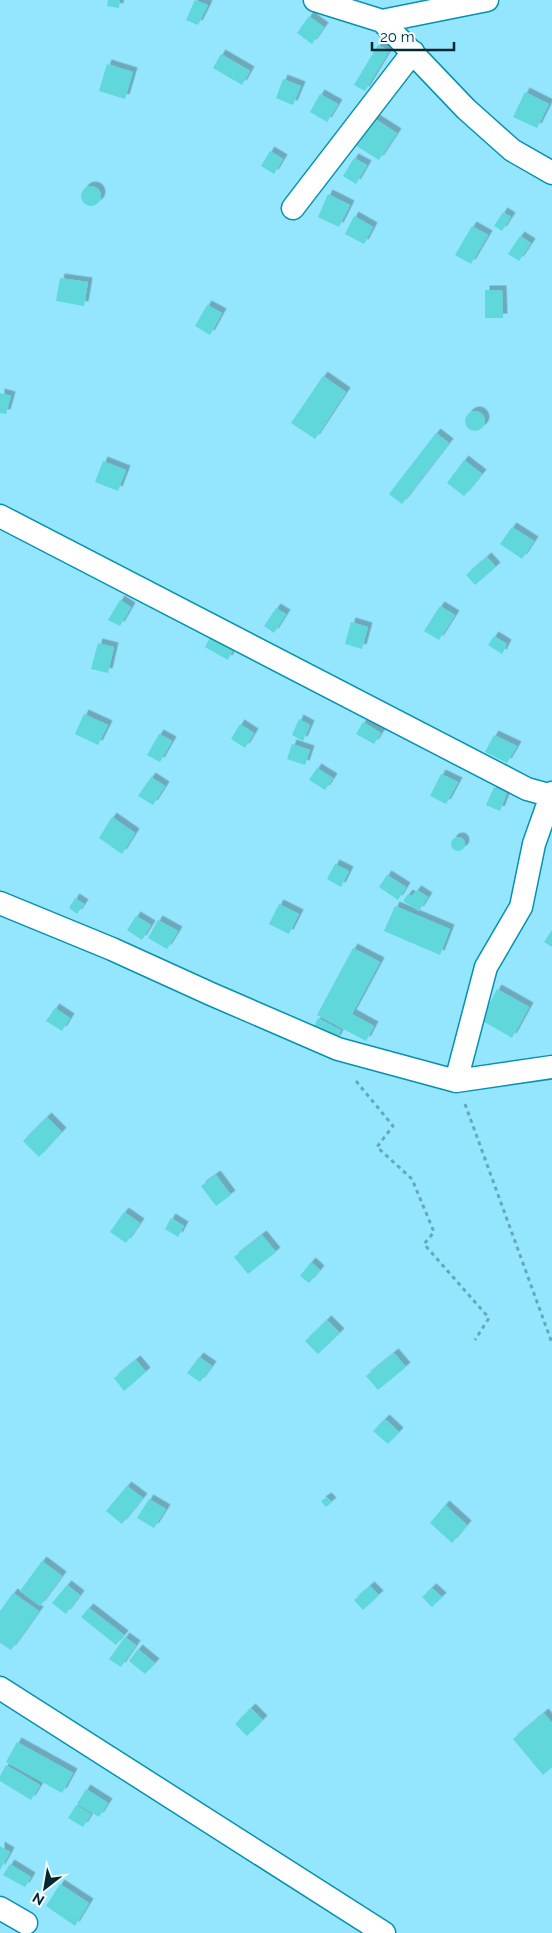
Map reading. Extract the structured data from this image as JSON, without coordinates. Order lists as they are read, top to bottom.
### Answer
{
  "scale_bar": "20 m",
  "north": "bottom left"
}
